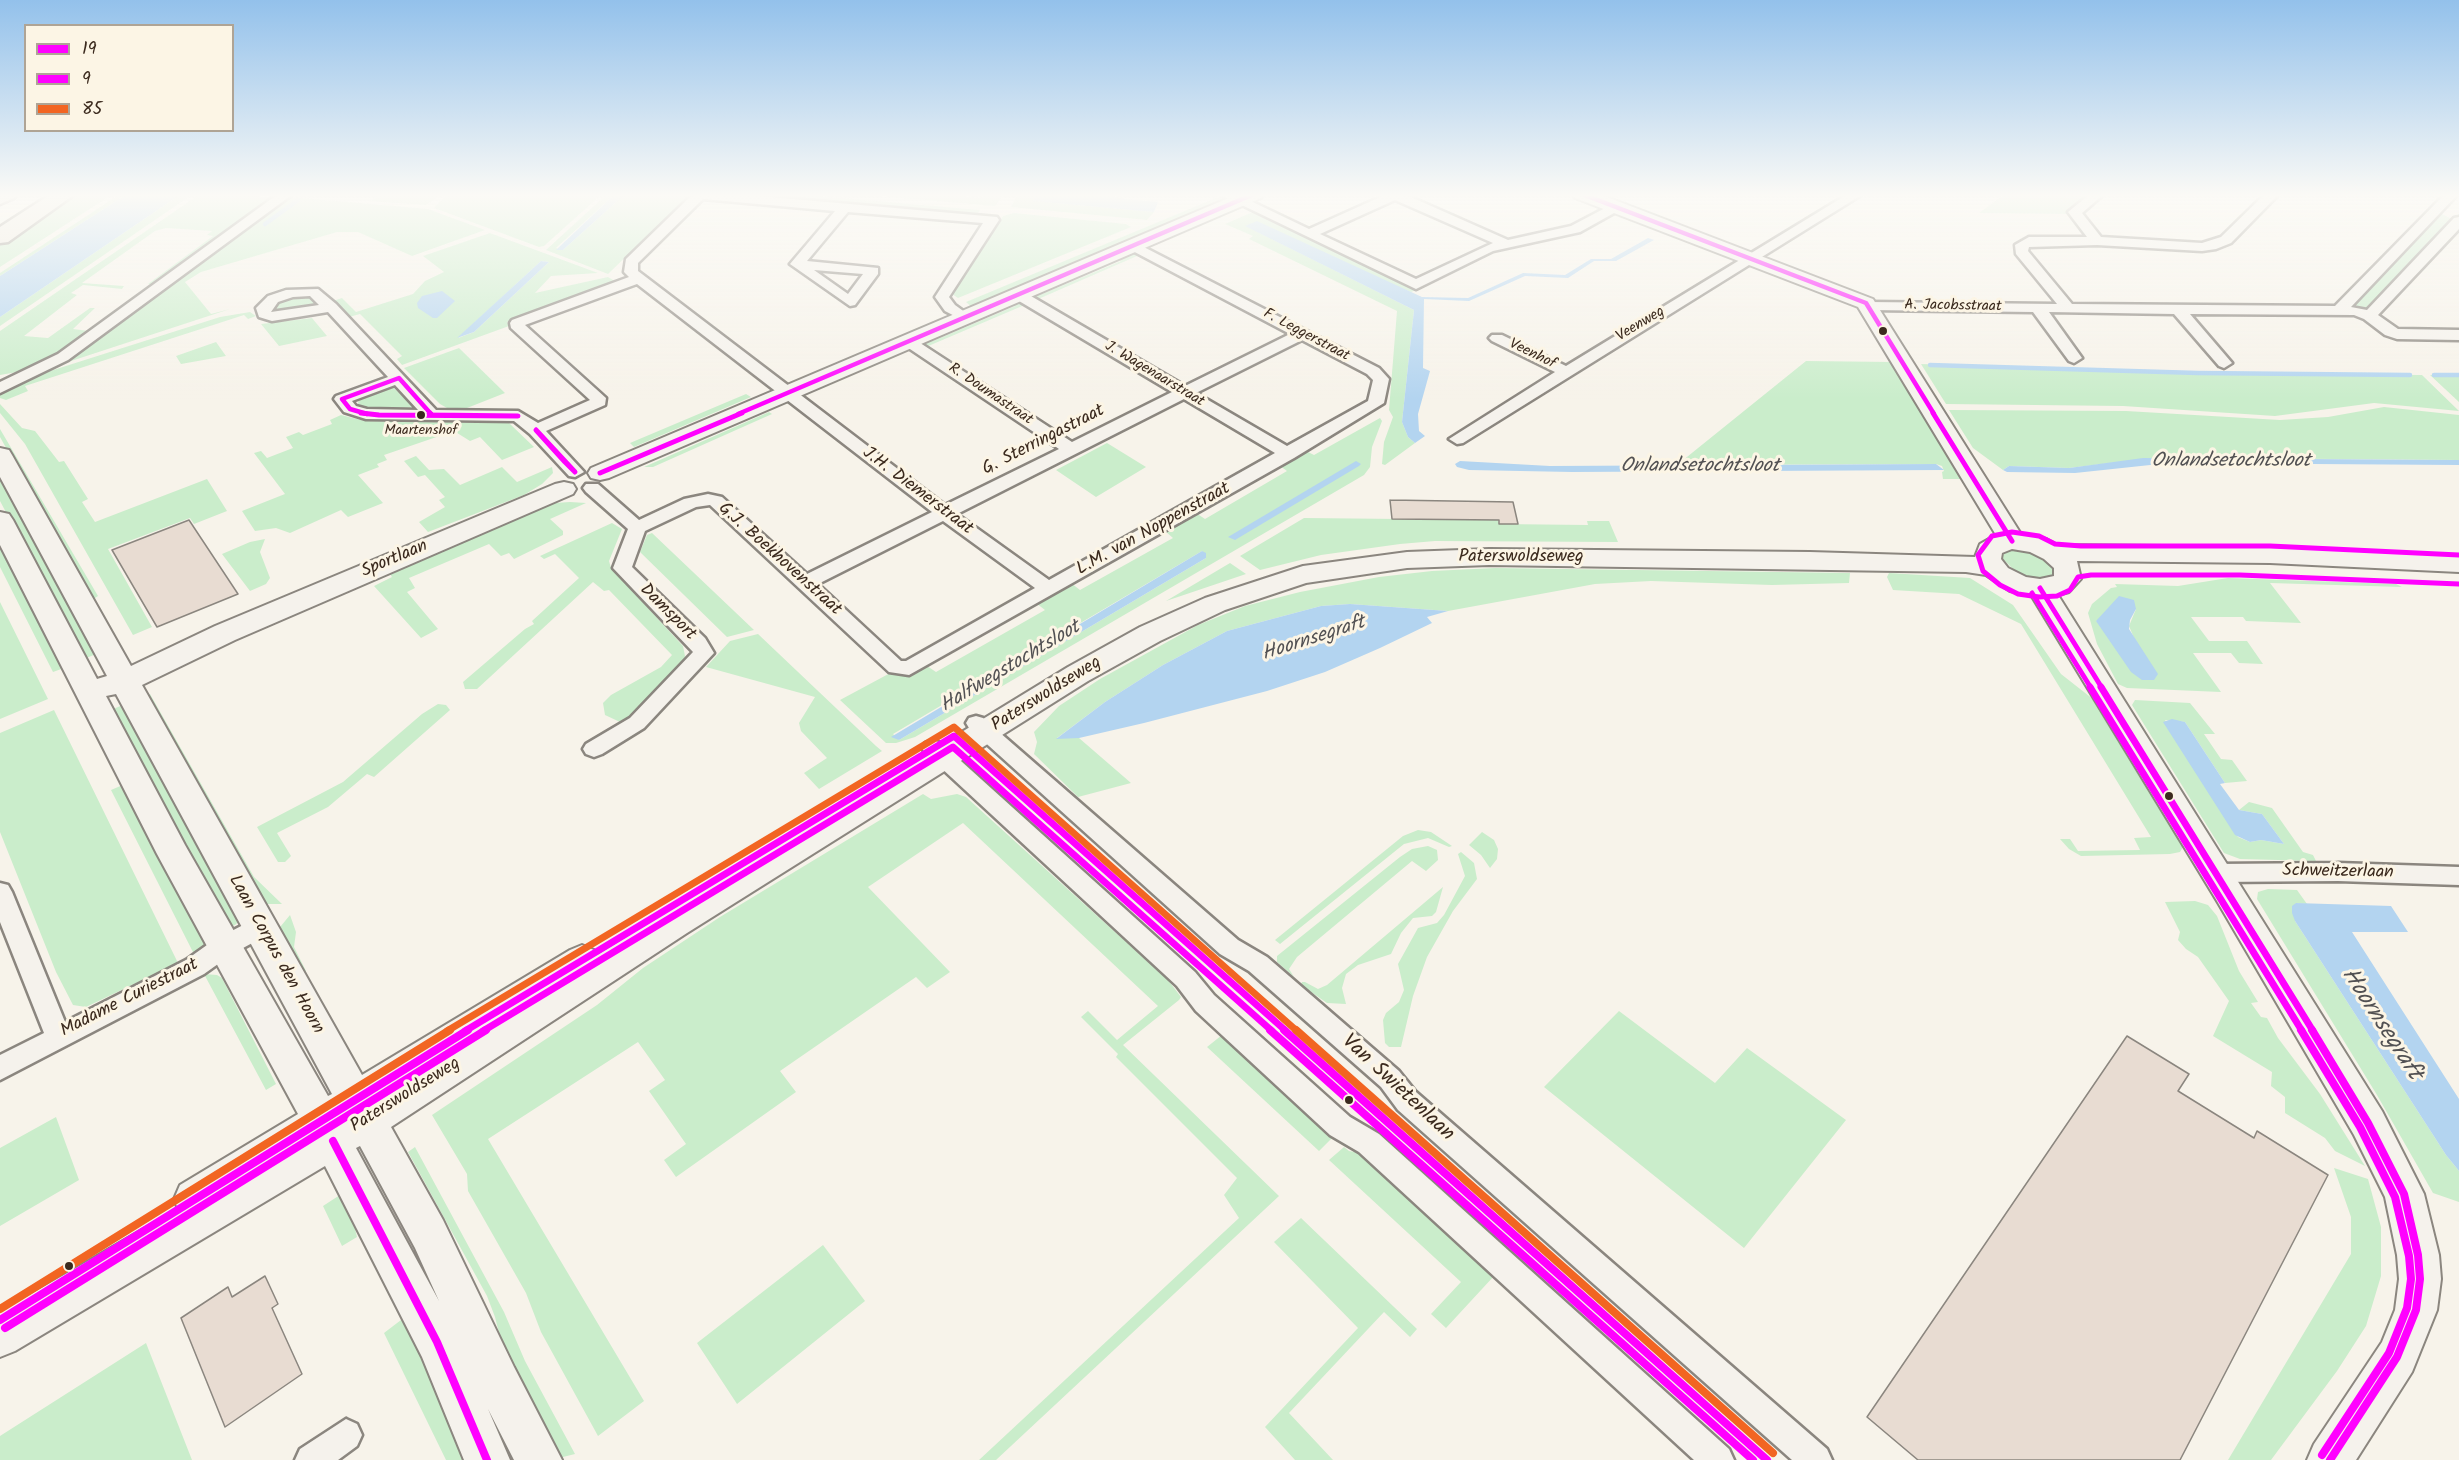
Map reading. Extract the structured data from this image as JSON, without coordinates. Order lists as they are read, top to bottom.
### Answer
{
  "streets": {
    "main road": ["Paterswoldseweg", "Sportlaan", "Laan Corpus den Hoorn"],
    "street": [
      "A. Jacobsstraat",
      "Veenweg",
      "F. Leggerstraat",
      "Veenhof",
      "J. Wagenaarstraat",
      "R. Doumastraat",
      "G. Sterringastraat",
      "J.H. Diemerstraat",
      "L.M. van Noppenstraat",
      "G.J. Boekhovenstraat",
      "Damsport",
      "Schweitzerlaan",
      "Madame Curiestraat",
      "Van Swietenlaan"
    ]
  },
  "crossings": [
    ["Veenweg", "Veenhof"],
    ["F. Leggerstraat", "G. Sterringastraat"],
    ["F. Leggerstraat", "L.M. van Noppenstraat"],
    ["J. Wagenaarstraat", "G. Sterringastraat"],
    ["J. Wagenaarstraat", "L.M. van Noppenstraat"],
    ["J. Wagenaarstraat", "Sportlaan"],
    ["R. Doumastraat", "G. Sterringastraat"],
    ["R. Doumastraat", "Sportlaan"],
    ["G. Sterringastraat", "J.H. Diemerstraat"],
    ["G. Sterringastraat", "G.J. Boekhovenstraat"],
    ["J.H. Diemerstraat", "L.M. van Noppenstraat"],
    ["J.H. Diemerstraat", "Sportlaan"],
    ["L.M. van Noppenstraat", "G.J. Boekhovenstraat"],
    ["Paterswoldseweg", "Laan Corpus den Hoorn"],
    ["Paterswoldseweg", "Van Swietenlaan"],
    ["Sportlaan", "Laan Corpus den Hoorn"],
    ["G.J. Boekhovenstraat", "Damsport"],
    ["Laan Corpus den Hoorn", "Madame Curiestraat"]
  ],
  "water": ["Onlandsetochtsloot", "Hoornsegraft", "Halfwegstochtsloot"],
  "places": ["Maartenshof"],
  "lines": ["transit line 19", "transit line 9", "transit line 85"],
  "legend": ["19", "9", "85"]
}
